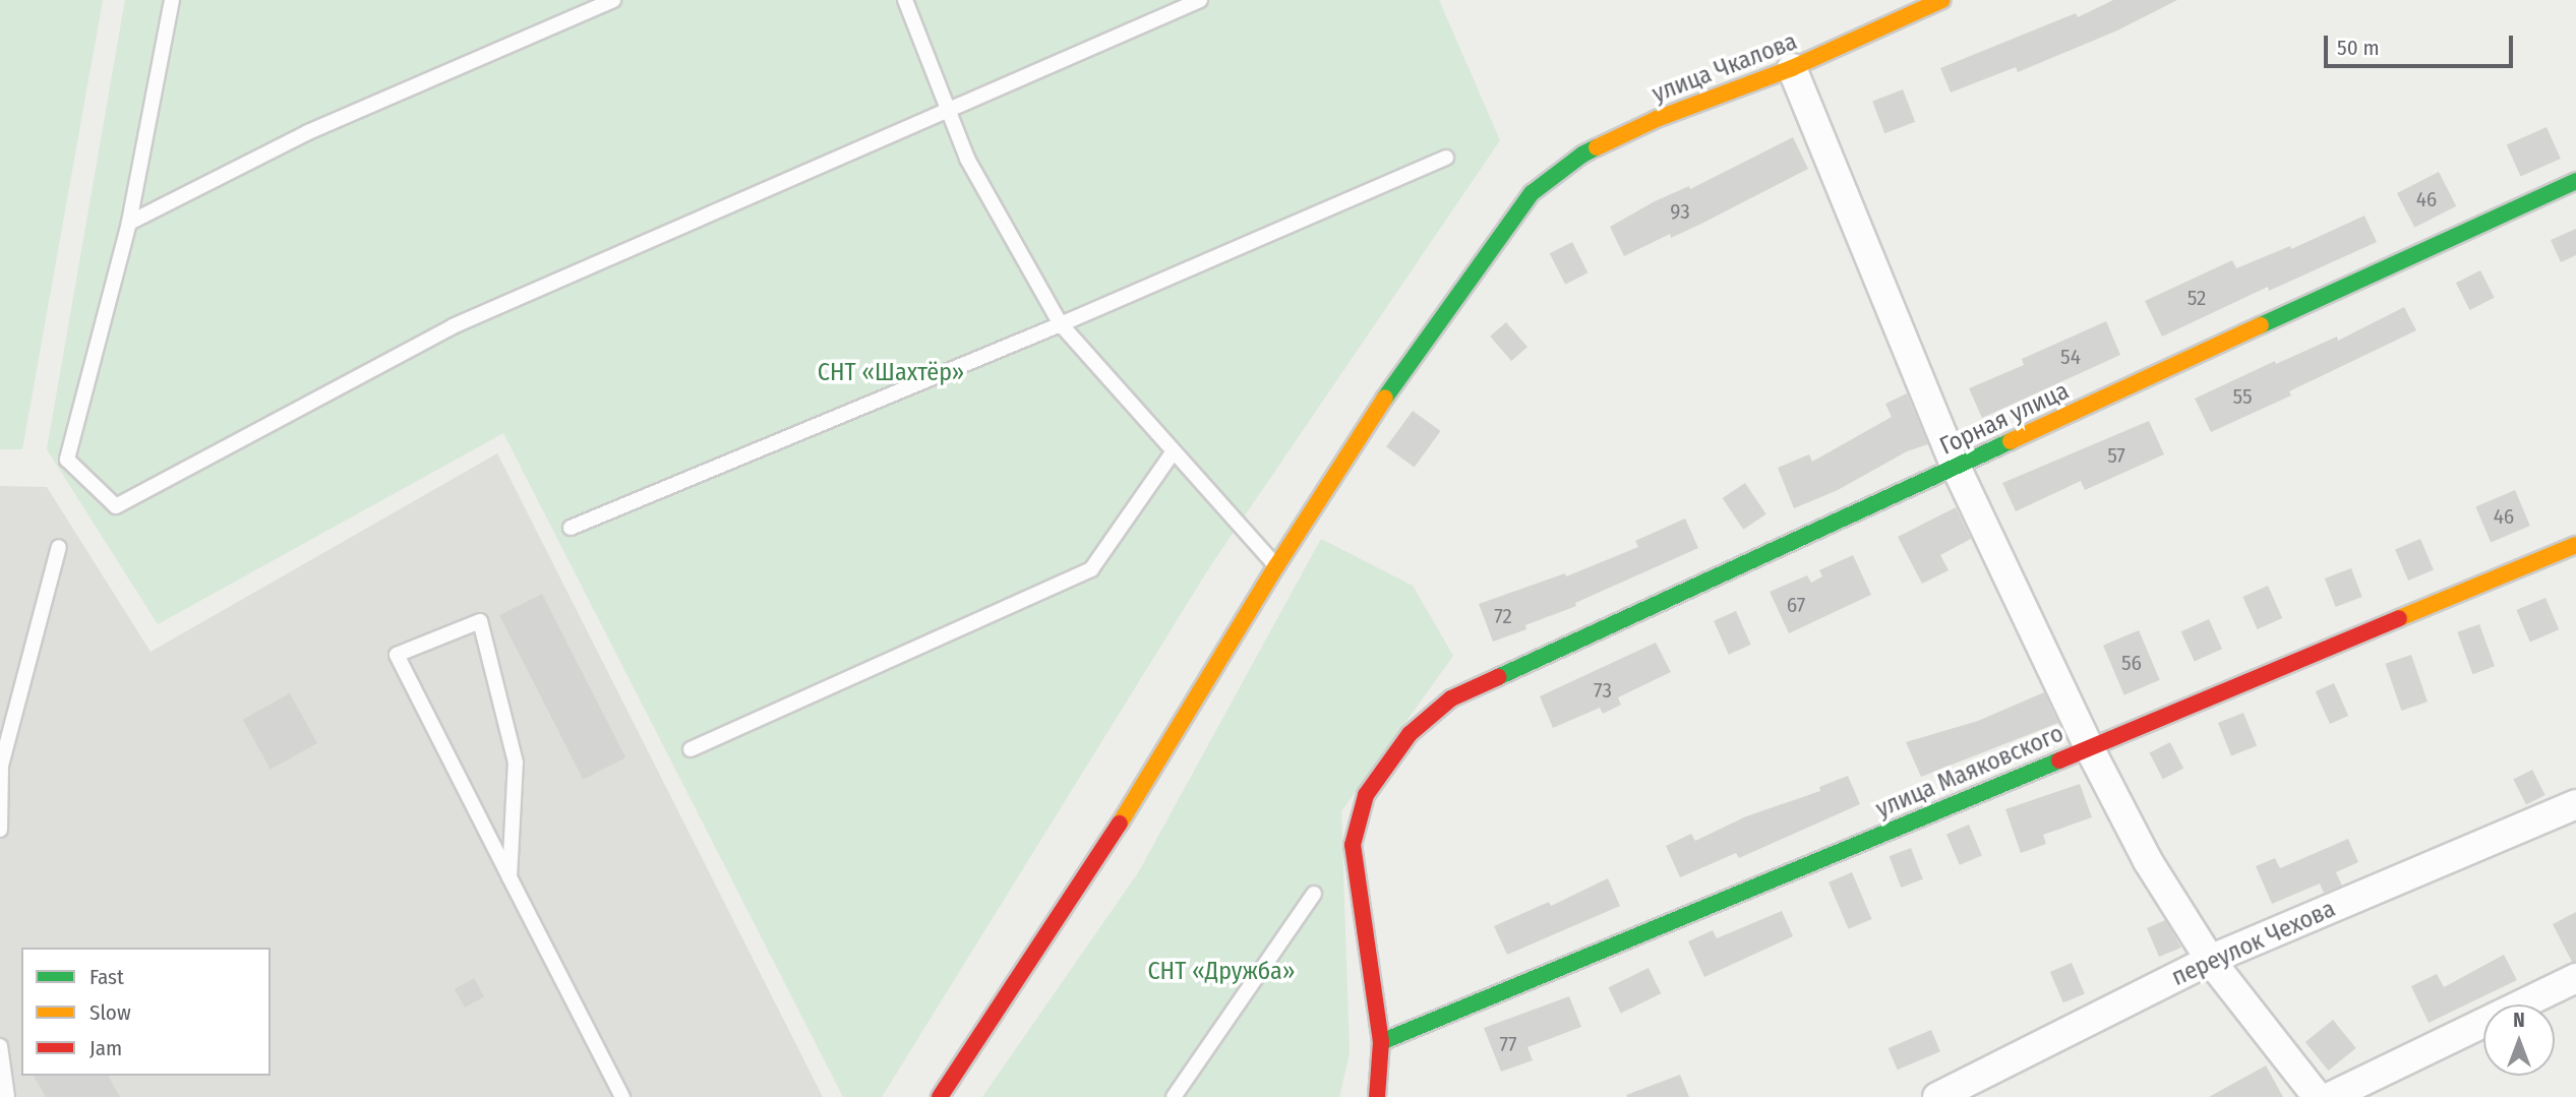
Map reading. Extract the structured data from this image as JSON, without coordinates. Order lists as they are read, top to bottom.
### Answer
{
  "streets": {
    "street": [
      "улица Чкалова",
      "Горная улица",
      "улица Маяковского",
      "переулок Чехова"
    ]
  },
  "crossings": [
    ["Горная улица", "улица Маяковского"]
  ],
  "parks": ["СНТ «Шахтёр»", "СНТ «Дружба»"],
  "house_numbers": [
    "46",
    "93",
    "52",
    "54",
    "55",
    "57",
    "46",
    "67",
    "72",
    "56",
    "73",
    "77"
  ],
  "legend": ["Fast", "Slow", "Jam"],
  "scale_bar": "50 m",
  "north": "top"
}
